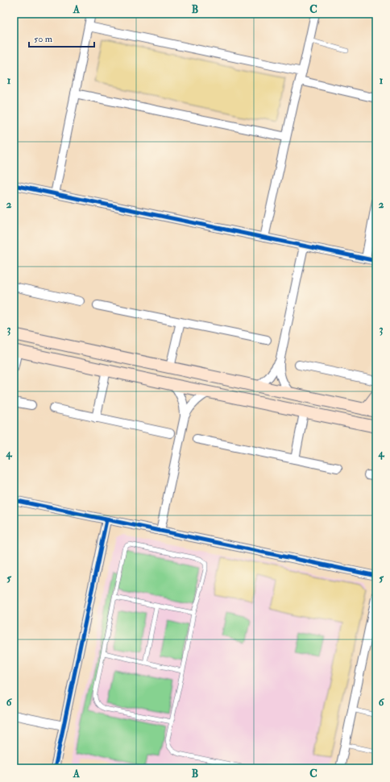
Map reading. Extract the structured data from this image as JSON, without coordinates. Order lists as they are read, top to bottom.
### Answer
{
  "scale_bar": "50 m",
  "grid": {
    "columns": ["A", "B", "C"],
    "rows": [
      "1",
      "2",
      "3",
      "4",
      "5",
      "6"
    ]
  }
}
